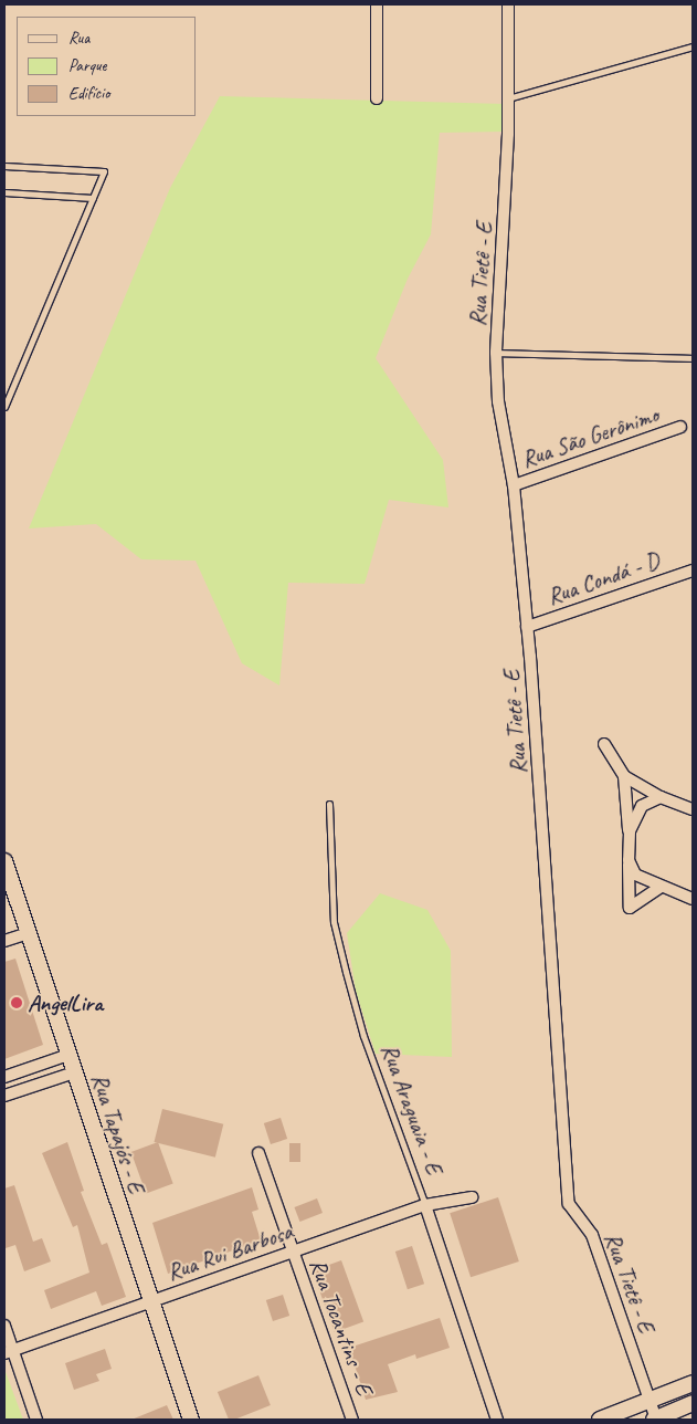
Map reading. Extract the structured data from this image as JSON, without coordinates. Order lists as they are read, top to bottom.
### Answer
{
  "streets": {
    "street": [
      "Rua Tietê - E",
      "Rua São Gerônimo",
      "Rua Condá - D",
      "Rua Araguaia - E",
      "Rua Tapajós - E",
      "Rua Rui Barbosa",
      "Rua Tocantins - E"
    ]
  },
  "crossings": [
    ["Rua Tietê - E", "Rua São Gerônimo"],
    ["Rua Tietê - E", "Rua Condá - D"],
    ["Rua Araguaia - E", "Rua Rui Barbosa"],
    ["Rua Tapajós - E", "Rua Rui Barbosa"],
    ["Rua Rui Barbosa", "Rua Tocantins - E"]
  ],
  "places": ["AngelLira"],
  "legend": ["Rua", "Parque", "Edifício"]
}
